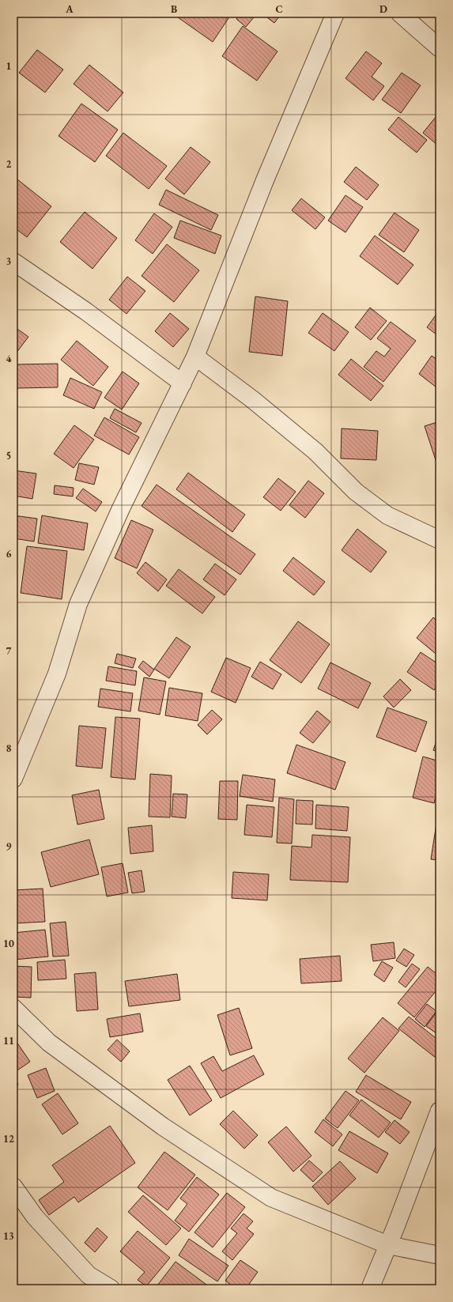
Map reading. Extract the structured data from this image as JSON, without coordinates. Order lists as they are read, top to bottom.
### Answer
{
  "grid": {
    "columns": [
      "A",
      "B",
      "C",
      "D"
    ],
    "rows": [
      "1",
      "2",
      "3",
      "4",
      "5",
      "6",
      "7",
      "8",
      "9",
      "10",
      "11",
      "12",
      "13"
    ]
  }
}
